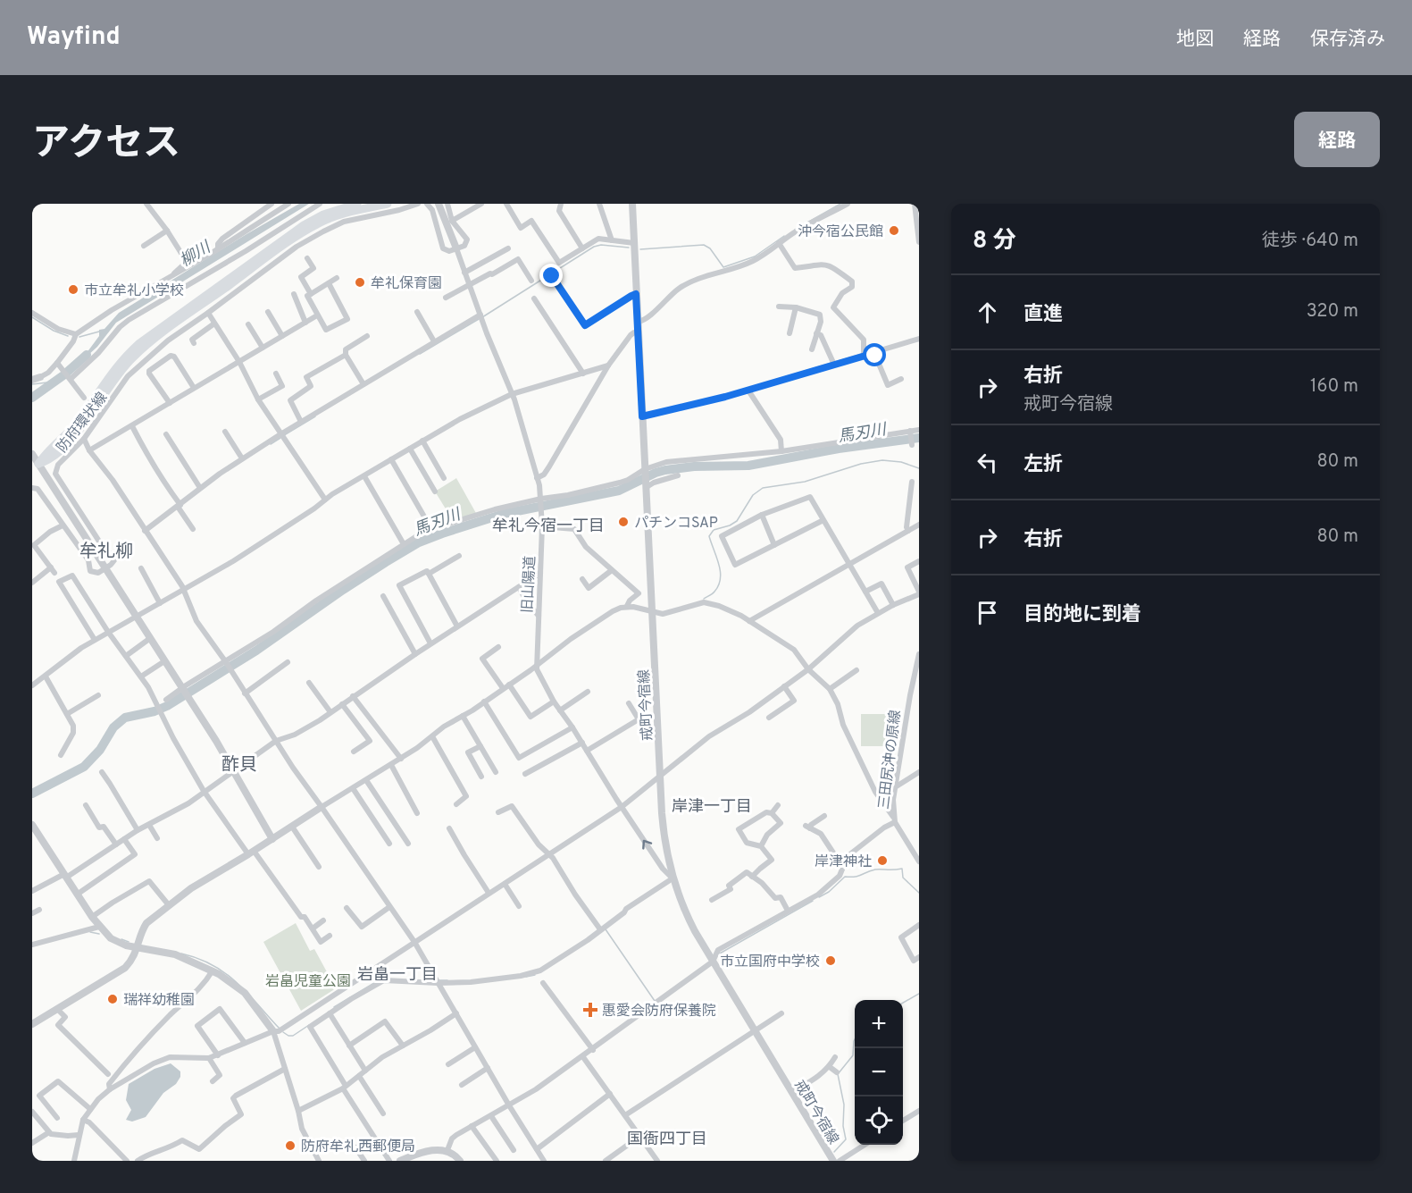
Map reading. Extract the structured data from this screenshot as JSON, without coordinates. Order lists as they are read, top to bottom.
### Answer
{
  "streets": {
    "main road": ["防府環状線"],
    "street": ["旧山陽道", "戒町今宿線", "三田尻沖の原線"]
  },
  "crossings": [
    ["旧山陽道", "戒町今宿線"]
  ],
  "districts": [
    "牟礼今宿一丁目",
    "牟礼柳",
    "酢貝",
    "岸津一丁目",
    "岩畠一丁目",
    "国衙四丁目"
  ],
  "water": ["柳川", "馬刃川"],
  "parks": ["岩畠児童公園"],
  "places": {
    "other": [
      "沖今宿公民館",
      "牟礼保育園",
      "市立牟礼小学校",
      "パチンコSAP",
      "岸津神社",
      "市立国府中学校",
      "瑞祥幼稚園",
      "防府牟礼西郵便局"
    ],
    "health": ["惠愛会防府保養院"]
  },
  "page": {
    "header": "Wayfind",
    "nav": ["地図", "経路", "保存済み"],
    "title": "アクセス",
    "buttons": "経路",
    "heading": ["8 分", "徒歩 · 640 m"],
    "list": [
      ["直進", "320 m"],
      ["右折", "戒町今宿線", "160 m"],
      ["左折", "80 m"],
      ["右折", "80 m"],
      "目的地に到着"
    ],
    "map_buttons": ["+", "−"]
  }
}
